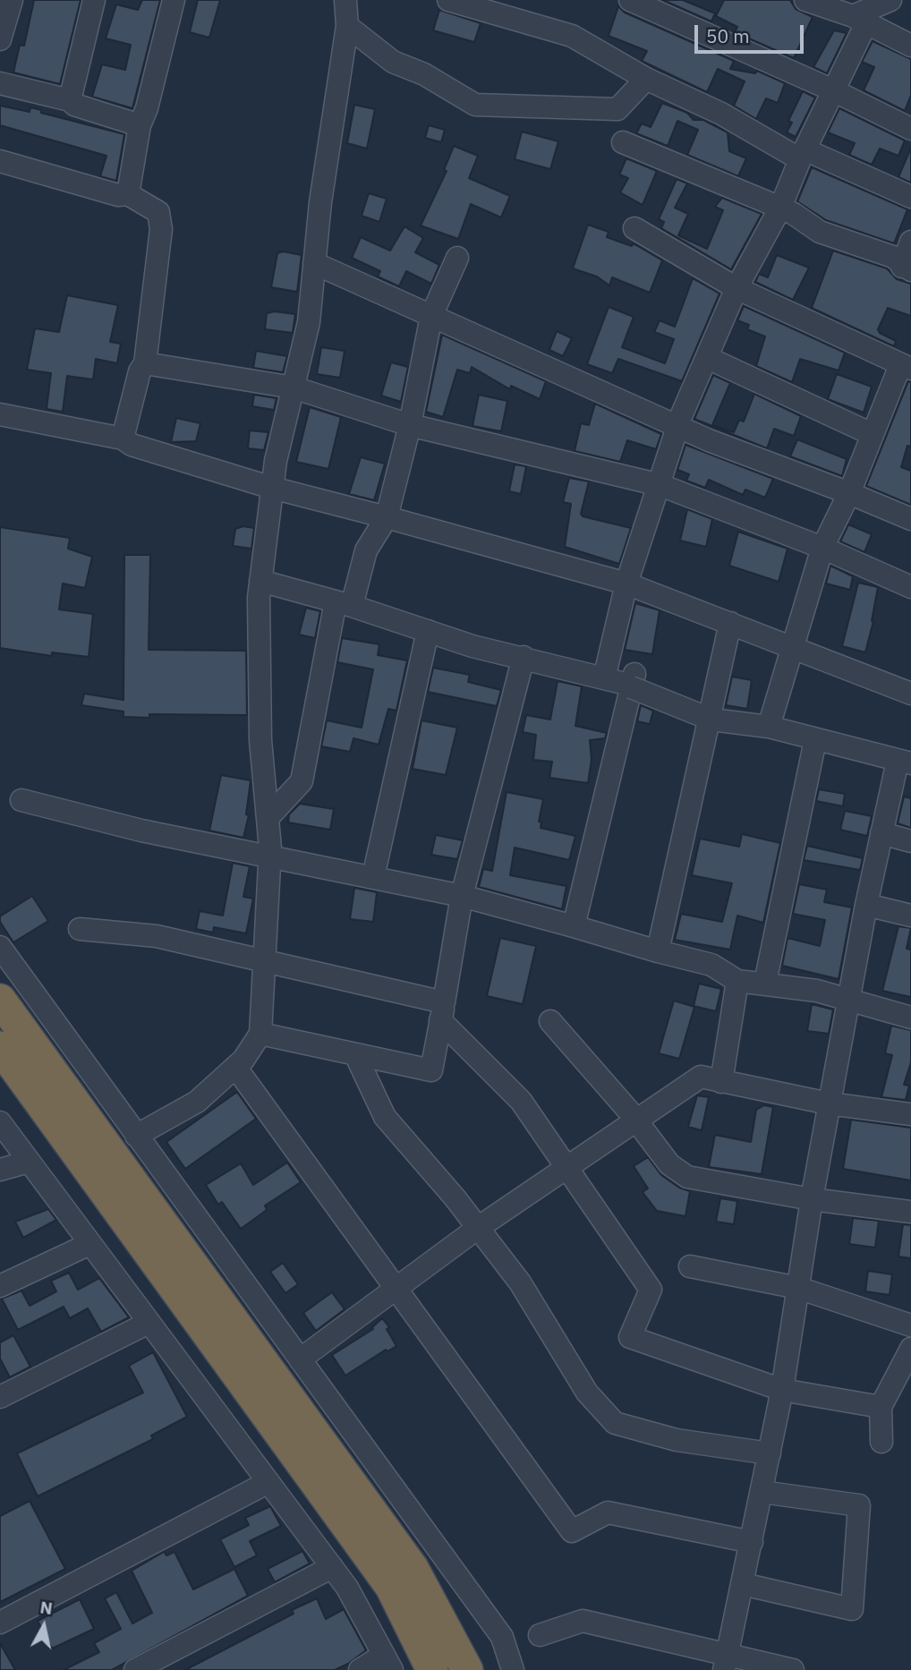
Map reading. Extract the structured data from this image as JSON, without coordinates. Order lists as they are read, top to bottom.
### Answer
{
  "scale_bar": "50 m",
  "north": "top"
}
